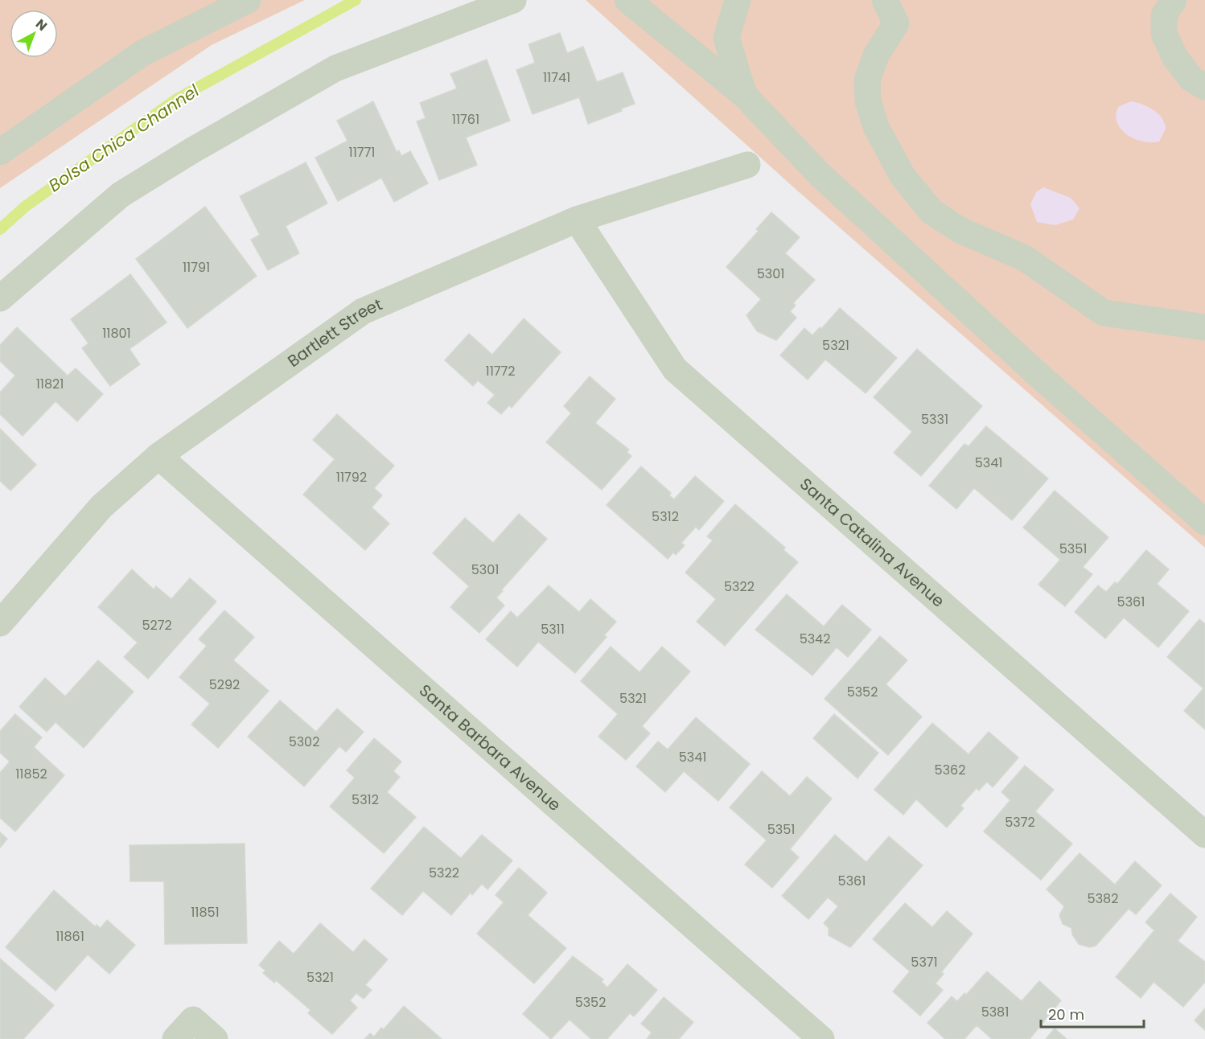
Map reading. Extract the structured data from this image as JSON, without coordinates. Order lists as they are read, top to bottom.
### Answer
{
  "streets": {
    "street": ["Bartlett Street", "Santa Catalina Avenue", "Santa Barbara Avenue"]
  },
  "crossings": [
    ["Bartlett Street", "Santa Catalina Avenue"],
    ["Bartlett Street", "Santa Barbara Avenue"]
  ],
  "water": ["Bolsa Chica Channel"],
  "house_numbers": [
    "11741",
    "11761",
    "11771",
    "11791",
    "5301",
    "11801",
    "5321",
    "11772",
    "11821",
    "5331",
    "5341",
    "11792",
    "5312",
    "5351",
    "5301",
    "5322",
    "5361",
    "5272",
    "5311",
    "5342",
    "5292",
    "5352",
    "5321",
    "5302",
    "5341",
    "5362",
    "11852",
    "5312",
    "5372",
    "5351",
    "5322",
    "5361",
    "5382",
    "11851",
    "11861",
    "5371",
    "5321",
    "5352",
    "5381"
  ],
  "scale_bar": "20 m",
  "north": "top right"
}
